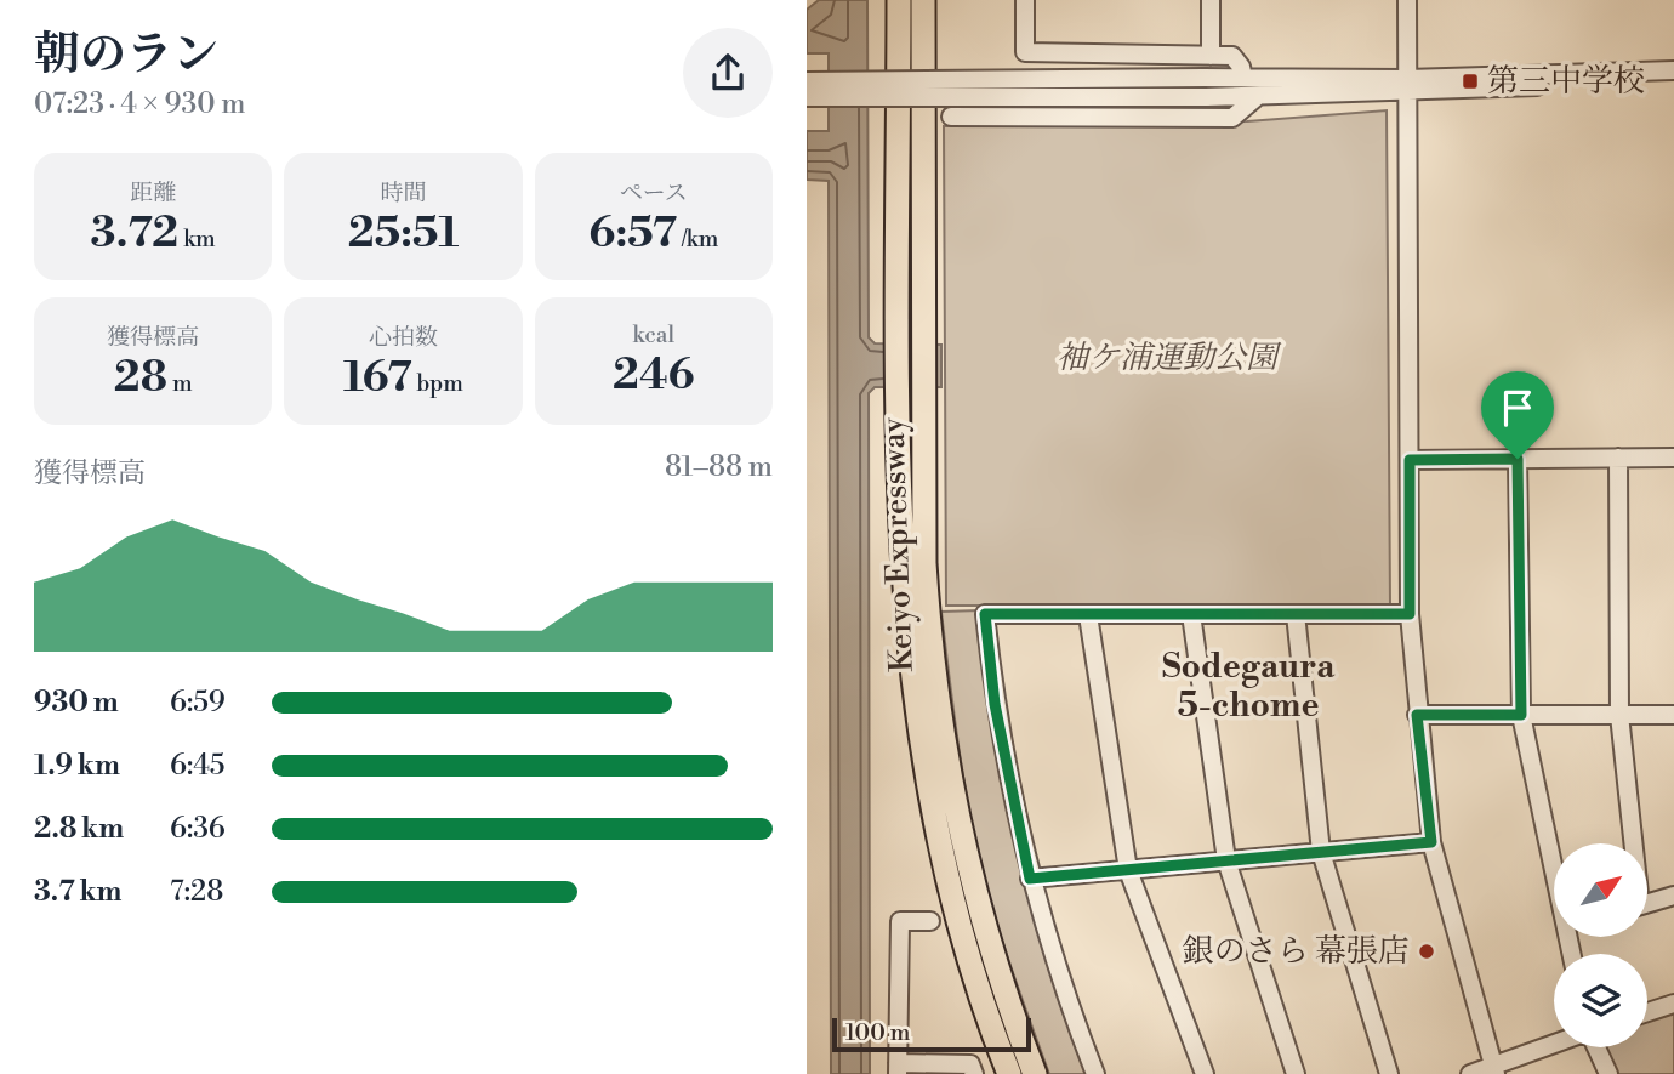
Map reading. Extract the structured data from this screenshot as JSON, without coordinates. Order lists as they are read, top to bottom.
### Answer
{
  "streets": {
    "highway": ["Keiyo Expressway"]
  },
  "districts": ["Sodegaura 5-chome"],
  "parks": ["袖ケ浦運動公園"],
  "places": {
    "transit": ["第三中学校"],
    "other": ["銀のさら 幕張店"]
  },
  "scale_bar": "100 m",
  "north": "top right",
  "page": {
    "heading": ["朝のラン", "07:23 · 4 × 930 m"],
    "stats": [
      ["距離", "3.72 km"],
      ["時間", "25:51"],
      ["ペース", "6:57 /km"],
      ["獲得標高", "28 m"],
      ["心拍数", "167 bpm"],
      ["kcal", "246"]
    ],
    "chart": ["獲得標高", "81–88 m"],
    "list": [
      {
        "name": "930 m",
        "note": "6:59"
      },
      {
        "name": "1.9 km",
        "note": "6:45"
      },
      {
        "name": "2.8 km",
        "note": "6:36"
      },
      {
        "name": "3.7 km",
        "note": "7:28"
      }
    ],
    "scale": "100 m"
  }
}
